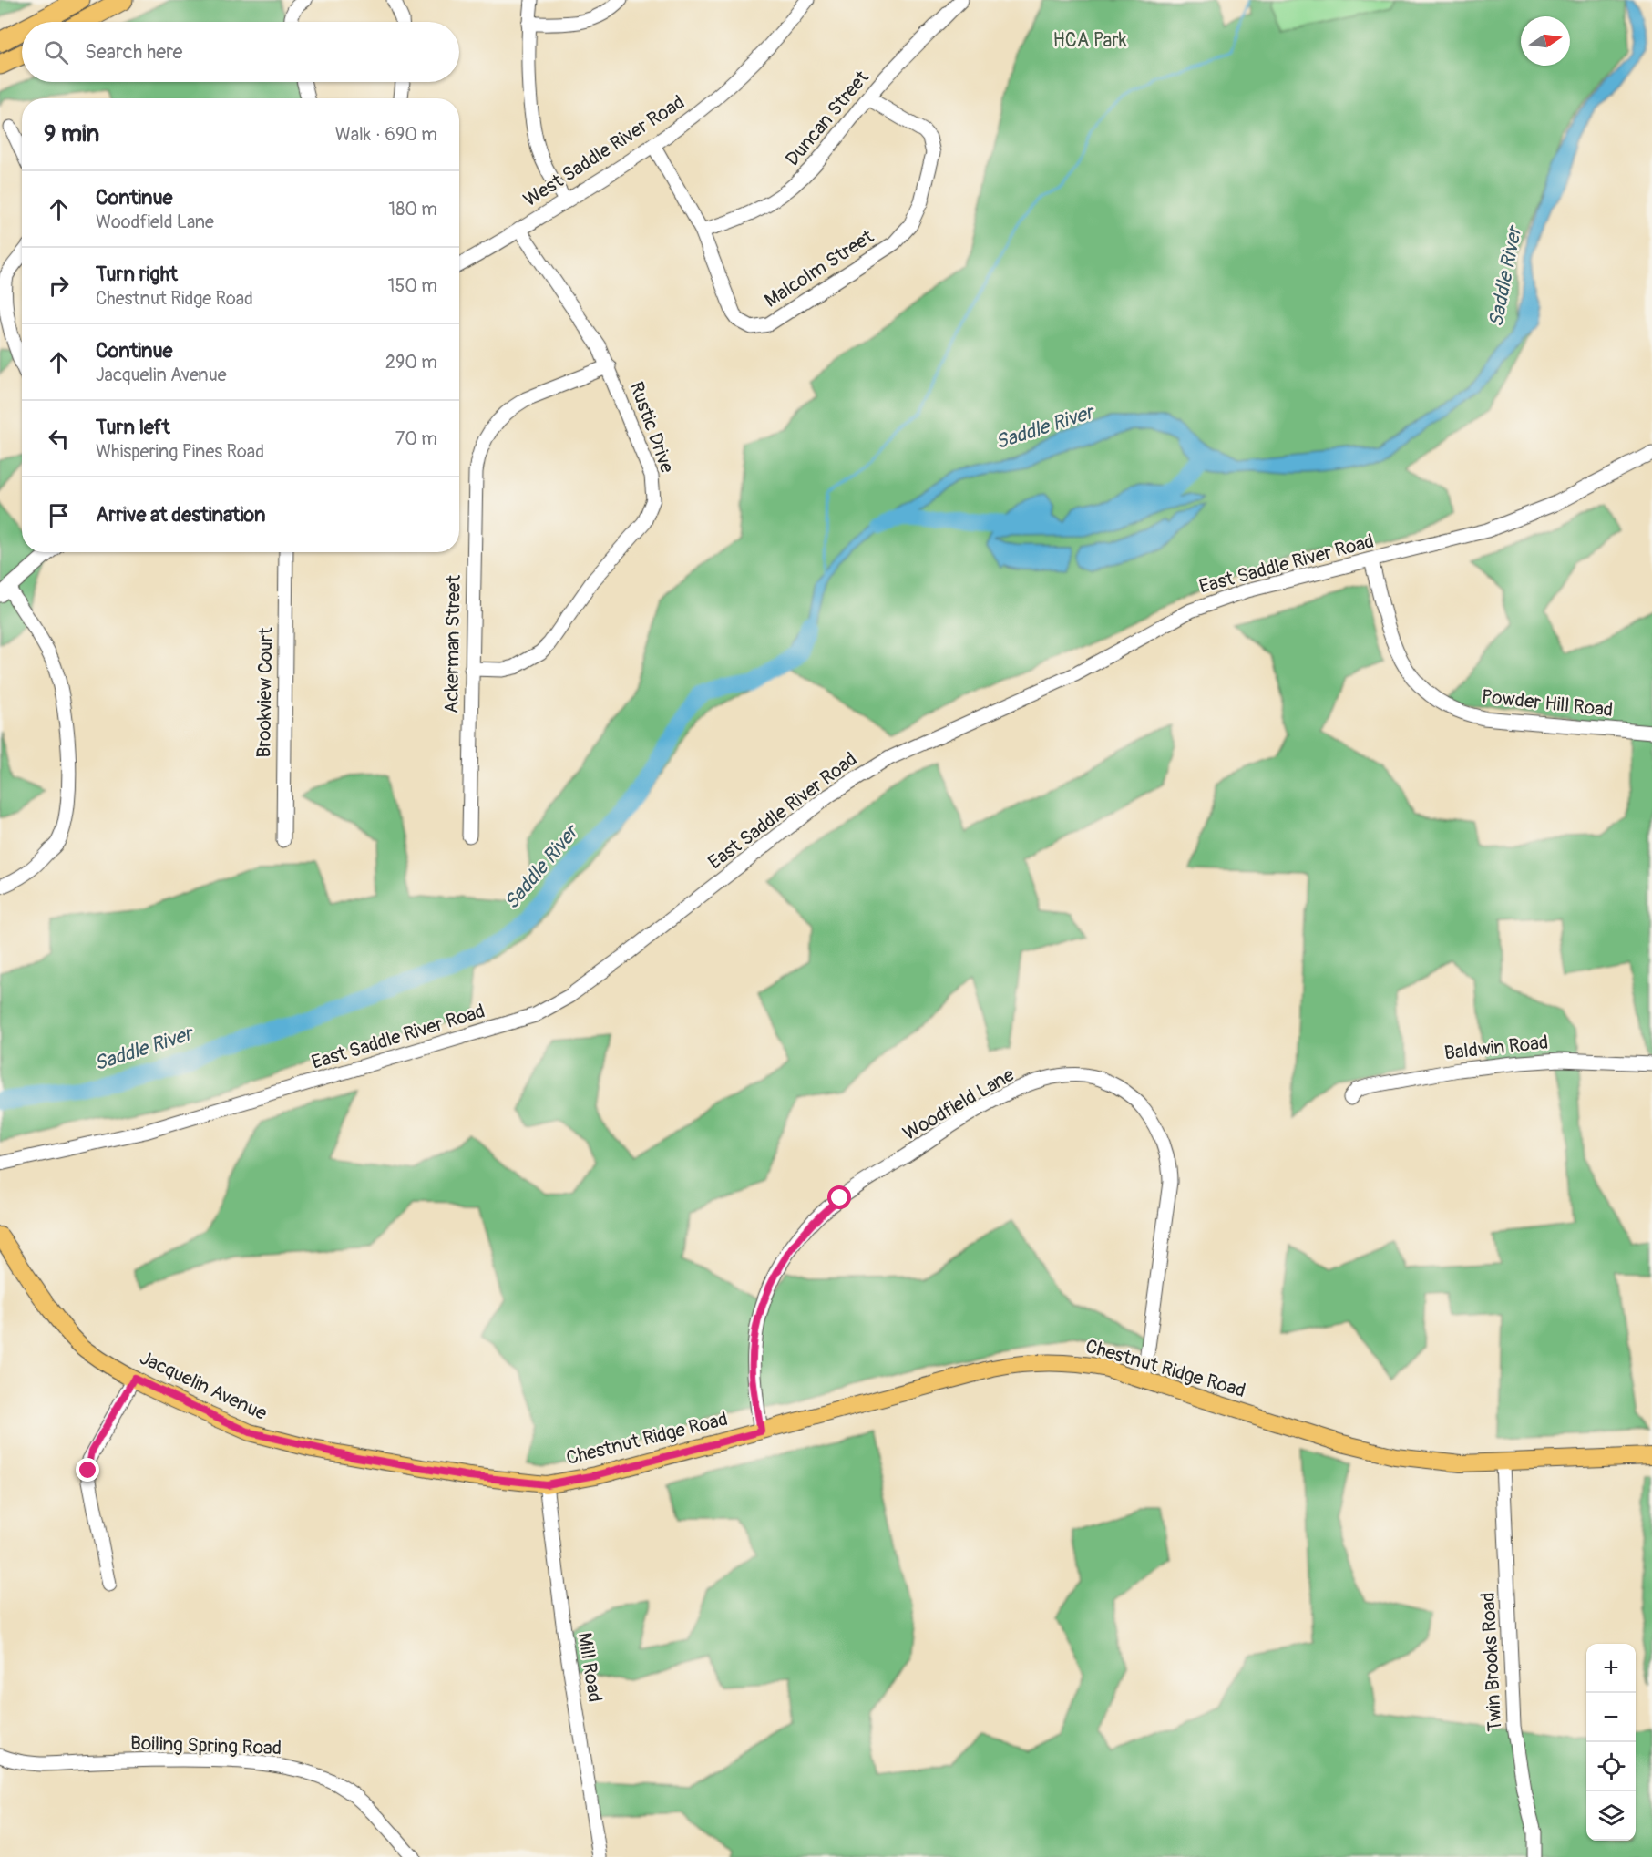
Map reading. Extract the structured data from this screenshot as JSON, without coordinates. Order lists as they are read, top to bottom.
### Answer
{
  "streets": {
    "main road": ["Chestnut Ridge Road", "Jacquelin Avenue"],
    "street": [
      "Duncan Street",
      "West Saddle River Road",
      "Malcolm Street",
      "Rustic Drive",
      "East Saddle River Road",
      "Ackerman Street",
      "Brookview Court",
      "Powder Hill Road",
      "Baldwin Road",
      "Woodfield Lane",
      "Twin Brooks Road",
      "Mill Road",
      "Boiling Spring Road"
    ]
  },
  "crossings": [
    ["Duncan Street", "Malcolm Street"],
    ["West Saddle River Road", "Malcolm Street"],
    ["West Saddle River Road", "Rustic Drive"],
    ["Rustic Drive", "Ackerman Street"],
    ["East Saddle River Road", "Powder Hill Road"],
    ["Woodfield Lane", "Chestnut Ridge Road"],
    ["Chestnut Ridge Road", "Jacquelin Avenue"],
    ["Chestnut Ridge Road", "Twin Brooks Road"],
    ["Chestnut Ridge Road", "Mill Road"],
    ["Jacquelin Avenue", "Mill Road"]
  ],
  "water": ["Saddle River"],
  "parks": ["HCA Park"],
  "north": "right",
  "page": {
    "search": "Search here",
    "heading": ["9 min", "Walk · 690 m"],
    "list": [
      ["Continue", "Woodfield Lane", "180 m"],
      ["Turn right", "Chestnut Ridge Road", "150 m"],
      ["Continue", "Jacquelin Avenue", "290 m"],
      ["Turn left", "Whispering Pines Road", "70 m"],
      "Arrive at destination"
    ],
    "map_buttons": ["+", "−"]
  }
}
